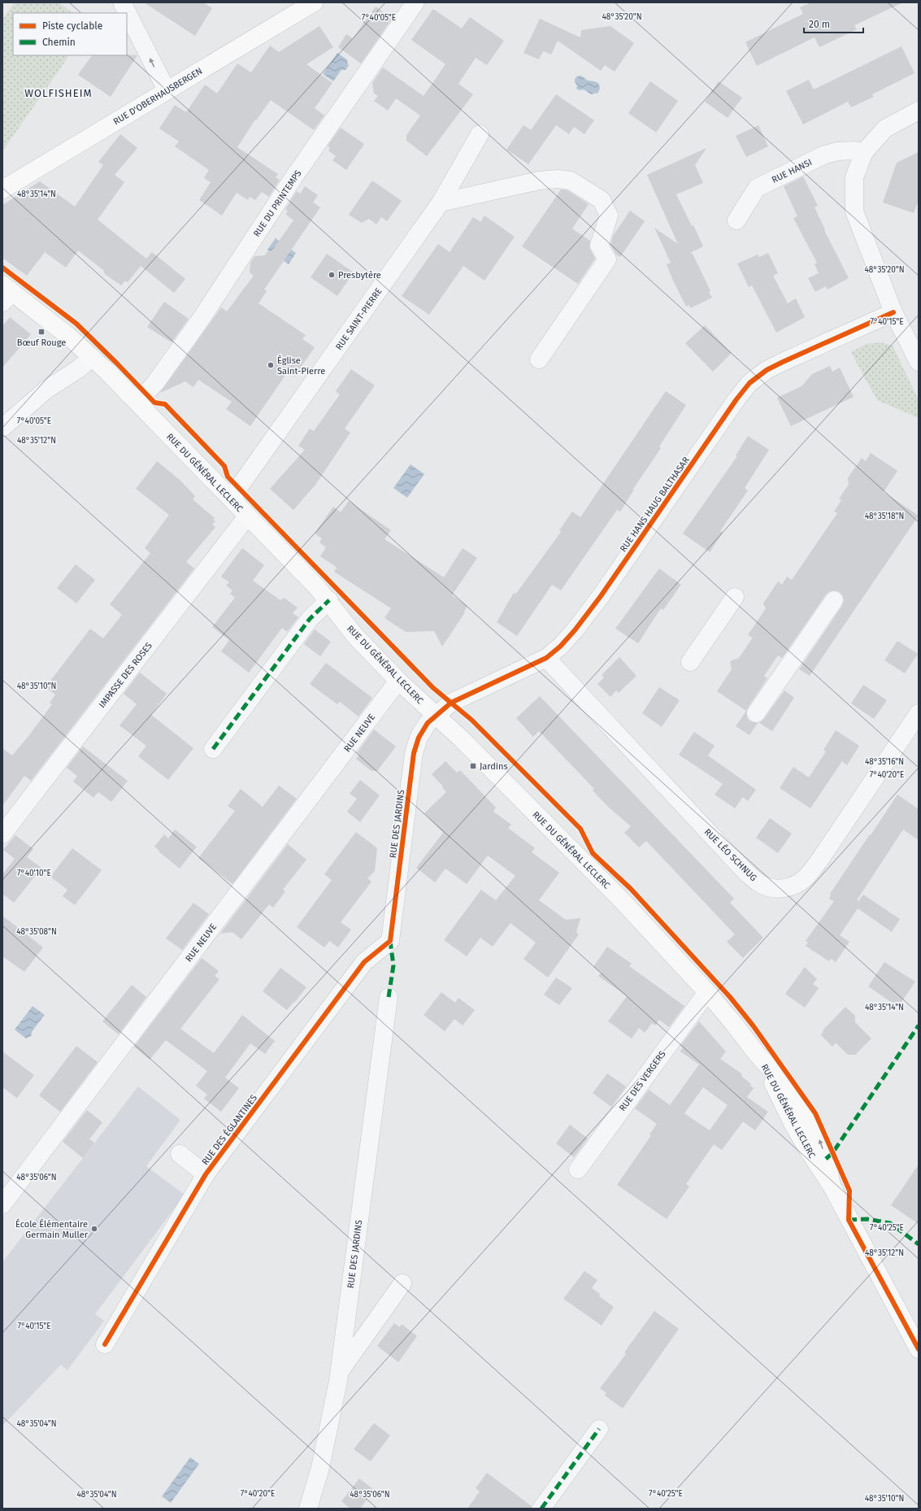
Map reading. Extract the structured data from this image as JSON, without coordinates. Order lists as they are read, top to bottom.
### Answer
{
  "streets": {
    "main road": ["RUE D'OBERHAUSBERGEN", "RUE DU GÉNÉRAL LECLERC"],
    "street": [
      "RUE HANSI",
      "RUE DU PRINTEMPS",
      "RUE SAINT-PIERRE",
      "RUE HANS HAUG BALTHASAR",
      "IMPASSE DES ROSES",
      "RUE NEUVE",
      "RUE DES JARDINS",
      "RUE LÉO SCHNUG",
      "RUE DES VERGERS",
      "RUE DES ÉGLANTINES"
    ]
  },
  "crossings": [
    ["RUE DU PRINTEMPS", "RUE DU GÉNÉRAL LECLERC"],
    ["RUE SAINT-PIERRE", "RUE DU GÉNÉRAL LECLERC"],
    ["RUE DU GÉNÉRAL LECLERC", "RUE HANS HAUG BALTHASAR"],
    ["RUE DU GÉNÉRAL LECLERC", "IMPASSE DES ROSES"],
    ["RUE DU GÉNÉRAL LECLERC", "RUE NEUVE"],
    ["RUE DU GÉNÉRAL LECLERC", "RUE DES JARDINS"],
    ["RUE DU GÉNÉRAL LECLERC", "RUE DES VERGERS"],
    ["RUE HANS HAUG BALTHASAR", "RUE DES JARDINS"],
    ["RUE HANS HAUG BALTHASAR", "RUE LÉO SCHNUG"],
    ["RUE DES JARDINS", "RUE DES ÉGLANTINES"]
  ],
  "districts": ["WOLFISHEIM"],
  "places": {
    "other": ["Presbytère", "Église Saint-Pierre", "École Élémentaire Germain Muller"],
    "transit": ["Bœuf Rouge", "Jardins"]
  },
  "legend": ["Piste cyclable", "Chemin"],
  "scale_bar": "20 m",
  "coordinates": [
    "48°35'20\"N",
    "7°40'05\"E",
    "48°35'14\"N",
    "7°40'15\"E",
    "48°35'12\"N",
    "48°35'18\"N",
    "48°35'10\"N",
    "48°35'16\"N",
    "7°40'20\"E",
    "7°40'10\"E",
    "48°35'08\"N",
    "48°35'06\"N",
    "7°40'25\"E",
    "48°35'04\"N"
  ]
}
